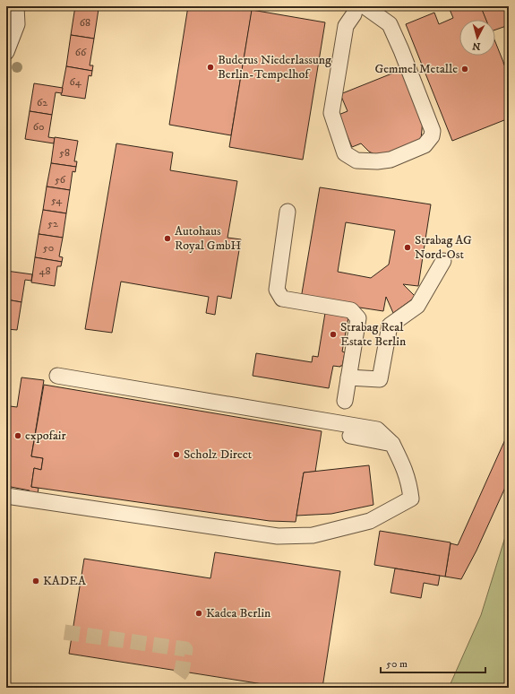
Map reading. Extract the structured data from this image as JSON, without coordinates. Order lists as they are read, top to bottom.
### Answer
{
  "places": [
    "Buderus Niederlassung Berlin-Tempelhof",
    "Gemmel Metalle",
    "Autohaus Royal GmbH",
    "Strabag AG Nord-Ost",
    "Strabag Real Estate Berlin",
    "expofair",
    "Scholz Direct",
    "KADEA",
    "Kadea Berlin"
  ],
  "house_numbers": [
    "68",
    "66",
    "64",
    "62",
    "60",
    "58",
    "56",
    "54",
    "52",
    "50",
    "48"
  ],
  "scale_bar": "50 m",
  "north": "bottom"
}
